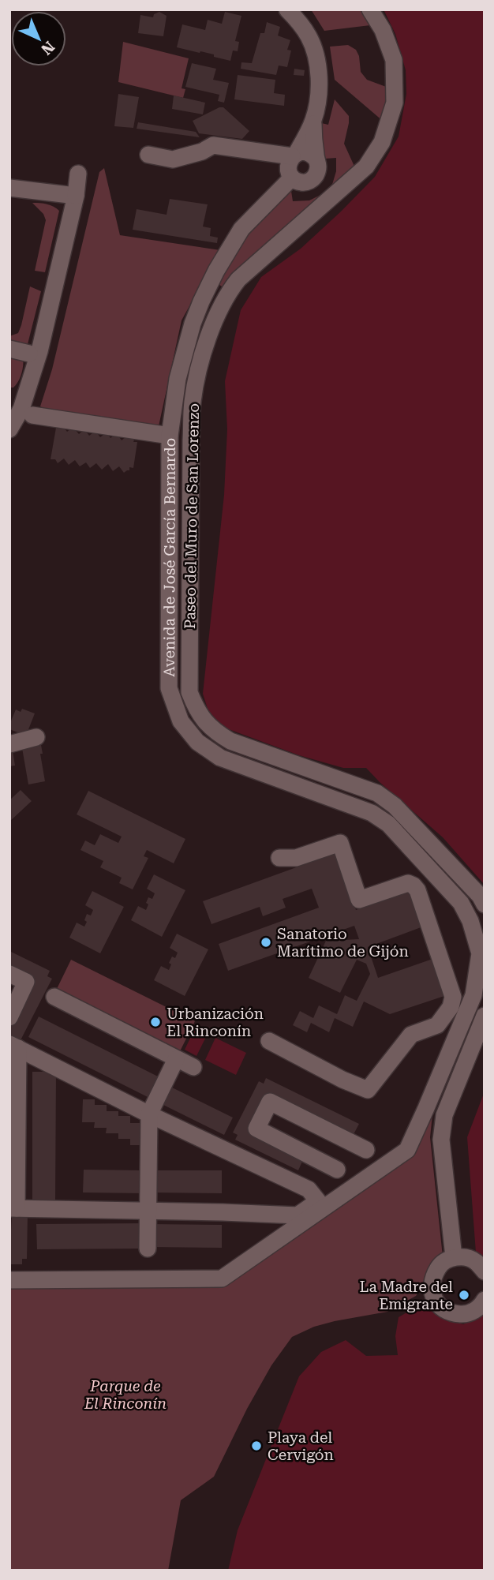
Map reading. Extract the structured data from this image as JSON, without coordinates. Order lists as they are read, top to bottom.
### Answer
{
  "streets": {
    "street": ["Paseo del Muro de San Lorenzo", "Avenida de José García Bernardo"]
  },
  "parks": ["Parque de El Rinconín"],
  "places": [
    "Sanatorio Marítimo de Gijón",
    "Urbanización El Rinconín",
    "La Madre del Emigrante",
    "Playa del Cervigón"
  ],
  "north": "bottom right"
}
